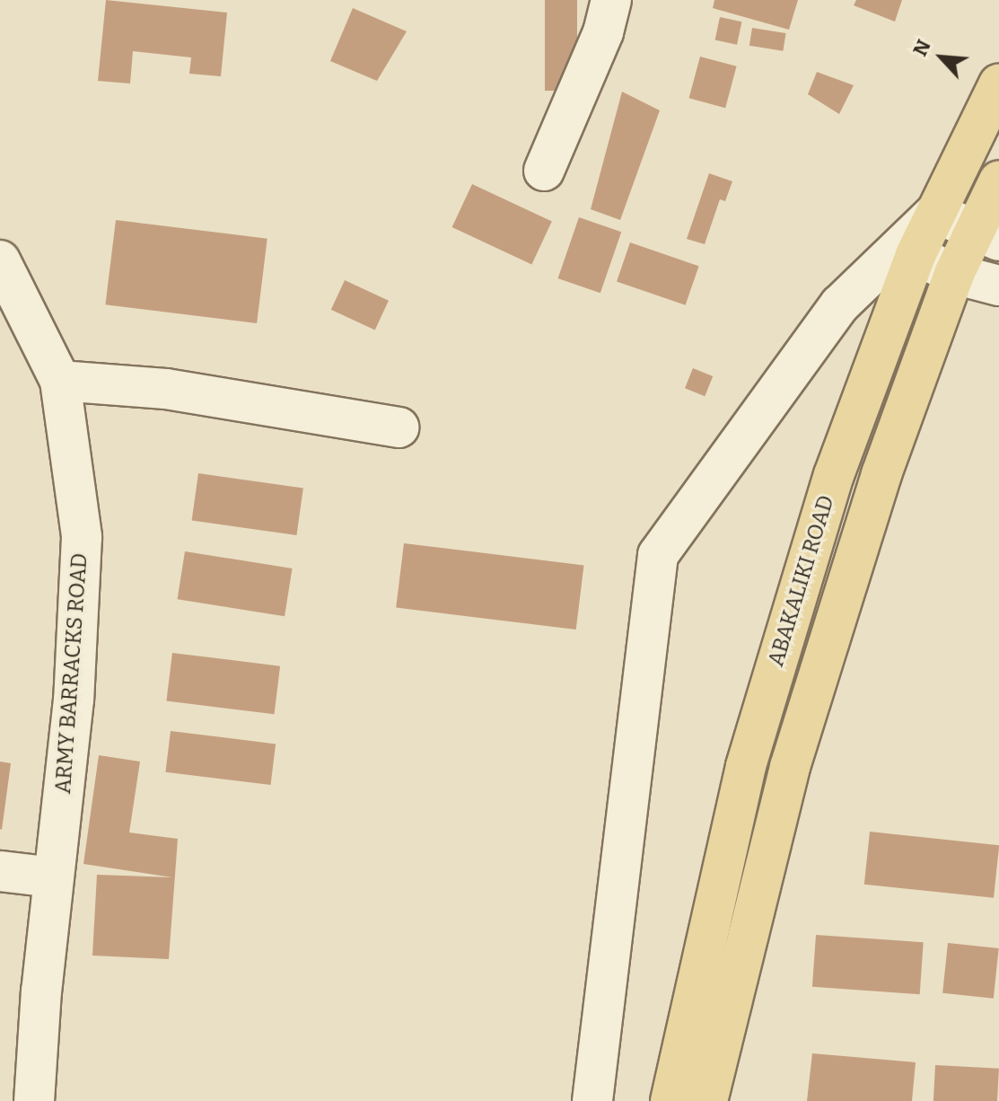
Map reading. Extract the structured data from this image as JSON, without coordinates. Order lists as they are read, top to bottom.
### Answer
{
  "streets": {
    "main road": ["ABAKALIKI ROAD"],
    "street": ["ARMY BARRACKS ROAD"]
  },
  "north": "top left"
}
